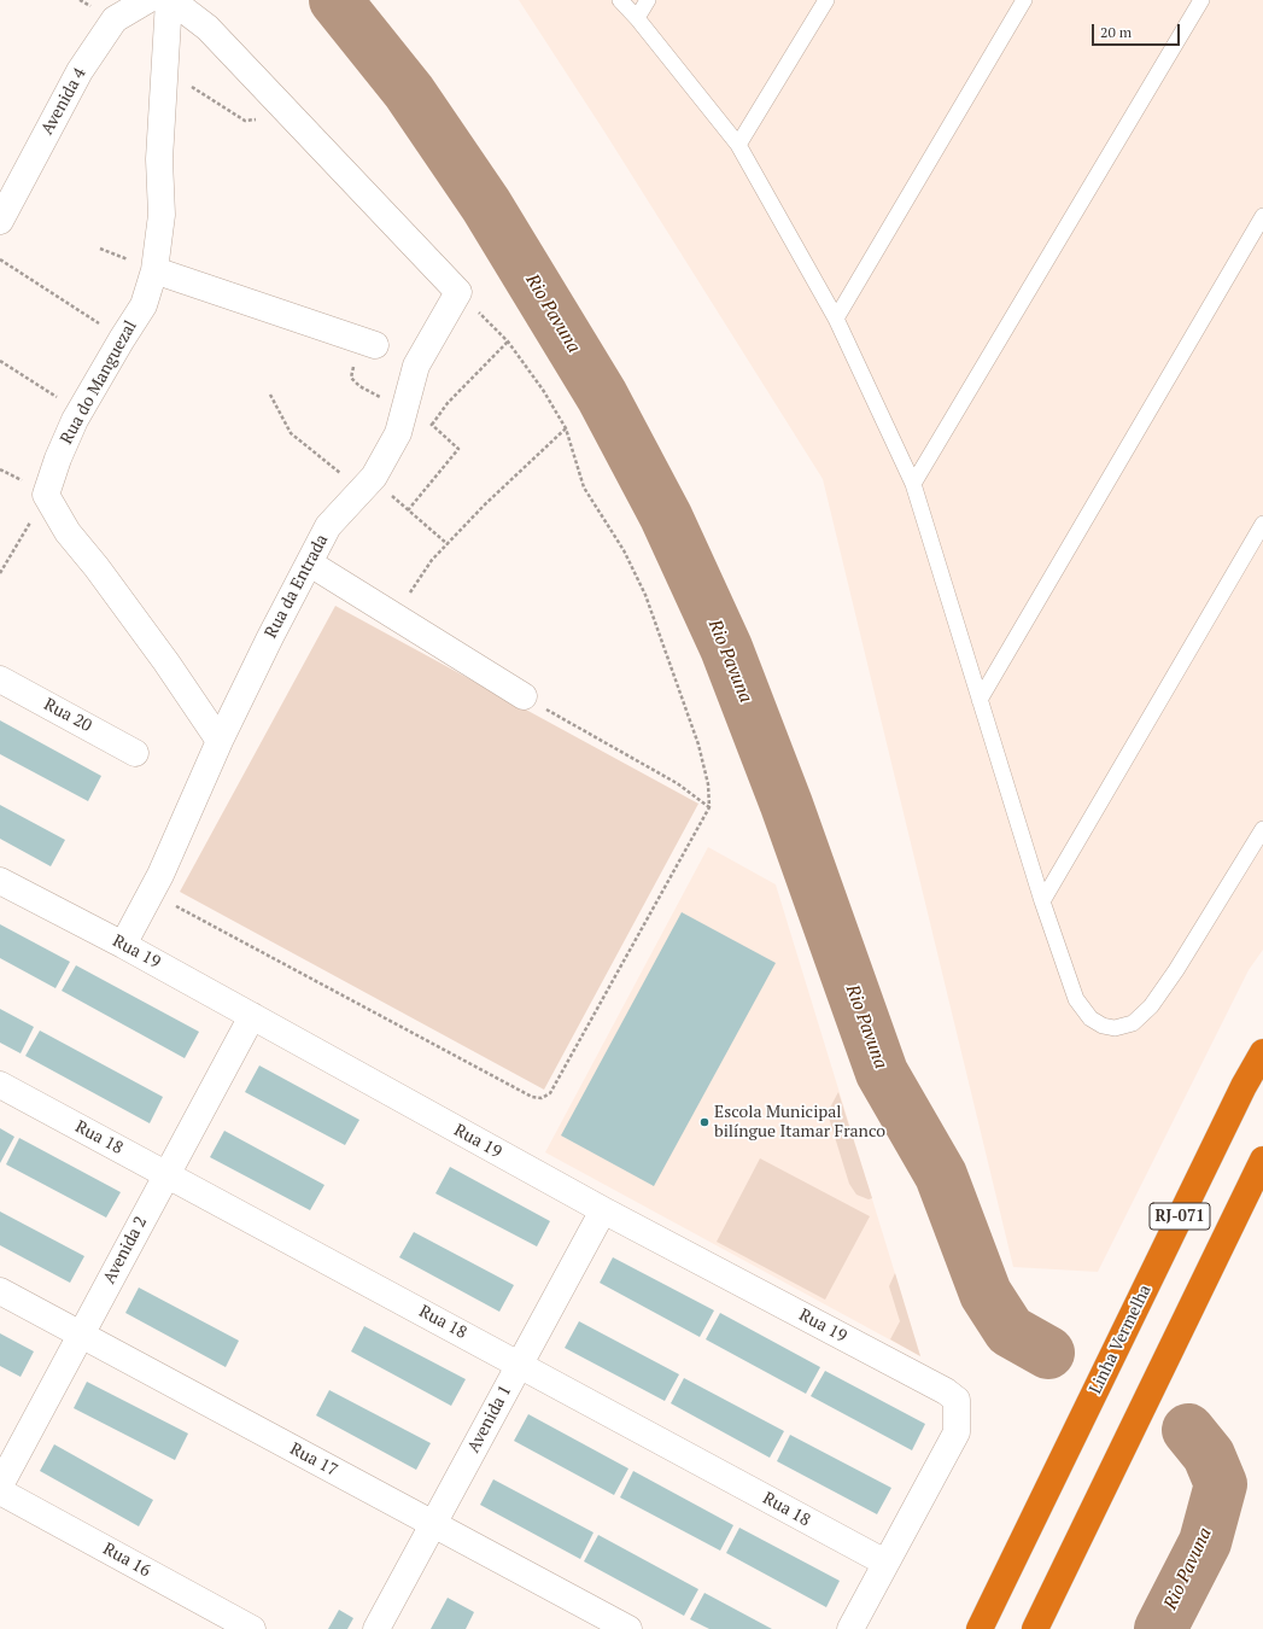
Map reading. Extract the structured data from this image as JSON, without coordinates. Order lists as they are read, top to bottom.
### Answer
{
  "streets": {
    "highway": ["RJ-071", "Linha Vermelha"],
    "street": [
      "Avenida 4",
      "Rua do Manguezal",
      "Rua da Entrada",
      "Rua 20",
      "Rua 19",
      "Rua 18",
      "Avenida 2",
      "Avenida 1",
      "Rua 17",
      "Rua 16"
    ]
  },
  "crossings": [
    ["Rua da Entrada", "Rua 19"],
    ["Rua 19", "Rua 18"],
    ["Rua 19", "Avenida 2"],
    ["Rua 19", "Avenida 1"],
    ["Rua 18", "Avenida 2"],
    ["Rua 18", "Avenida 1"],
    ["Avenida 2", "Rua 17"],
    ["Avenida 1", "Rua 17"]
  ],
  "water": ["Rio Pavuna"],
  "places": ["Escola Municipal bilíngue Itamar Franco"],
  "scale_bar": "20 m"
}
